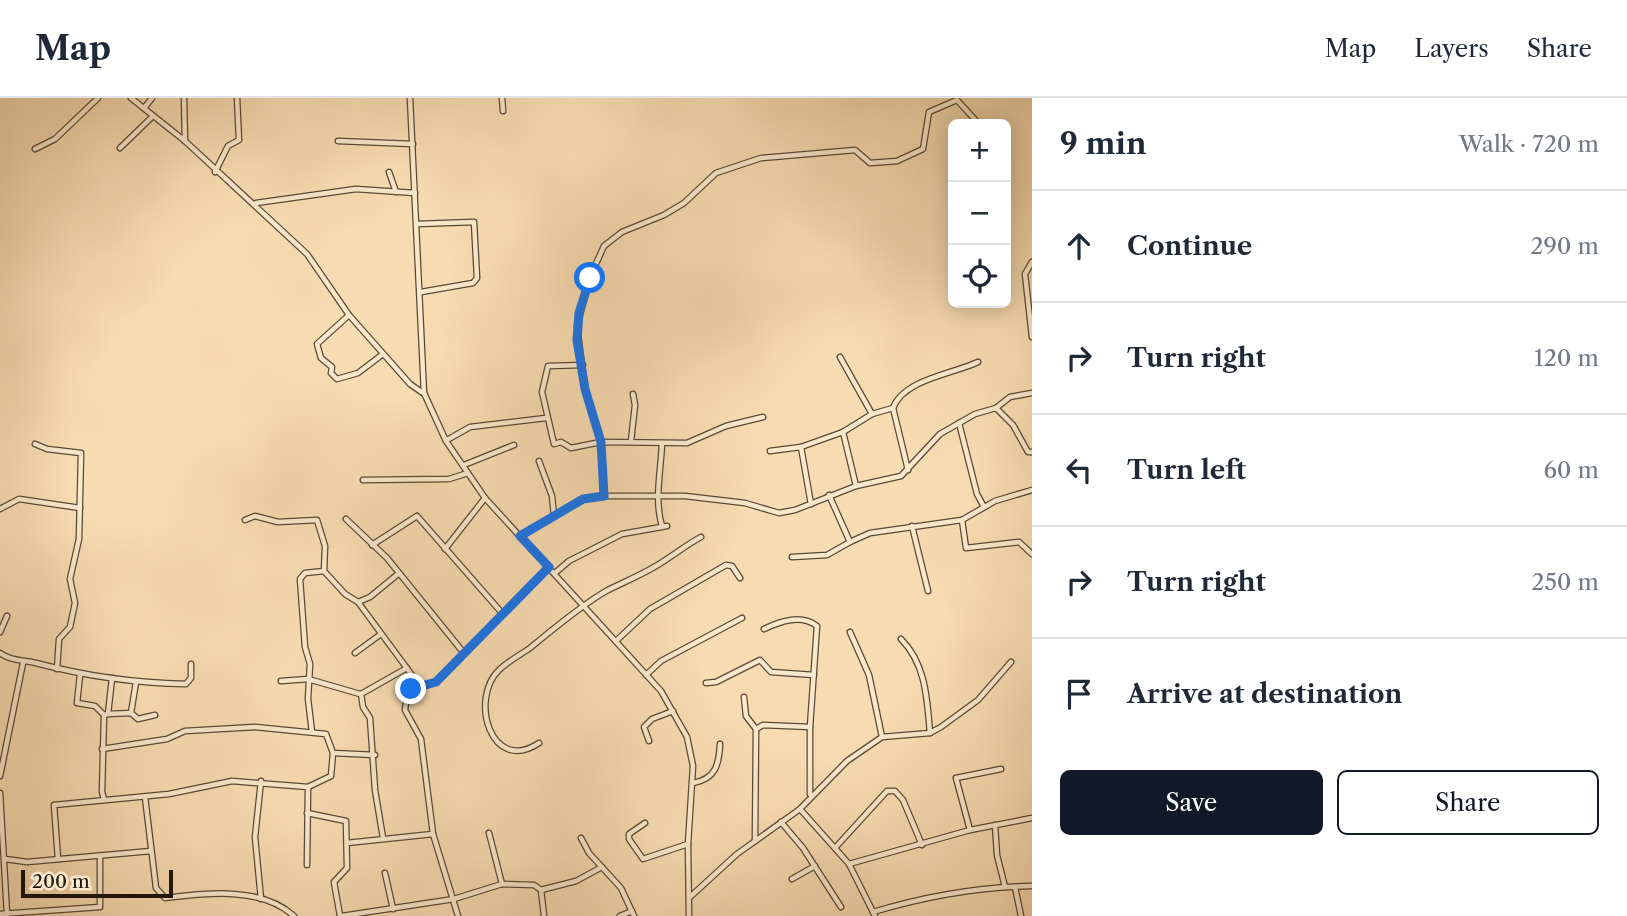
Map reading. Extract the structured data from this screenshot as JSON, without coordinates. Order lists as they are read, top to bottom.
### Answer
{
  "scale_bar": "200 m",
  "page": {
    "header": "Map",
    "nav": ["Map", "Layers", "Share"],
    "heading": ["9 min", "Walk · 720 m"],
    "map_buttons": ["+", "−"],
    "list": [
      ["Continue", "290 m"],
      ["Turn right", "120 m"],
      ["Turn left", "60 m"],
      ["Turn right", "250 m"],
      "Arrive at destination"
    ],
    "buttons": ["Save", "Share"],
    "scale": "200 m"
  }
}
